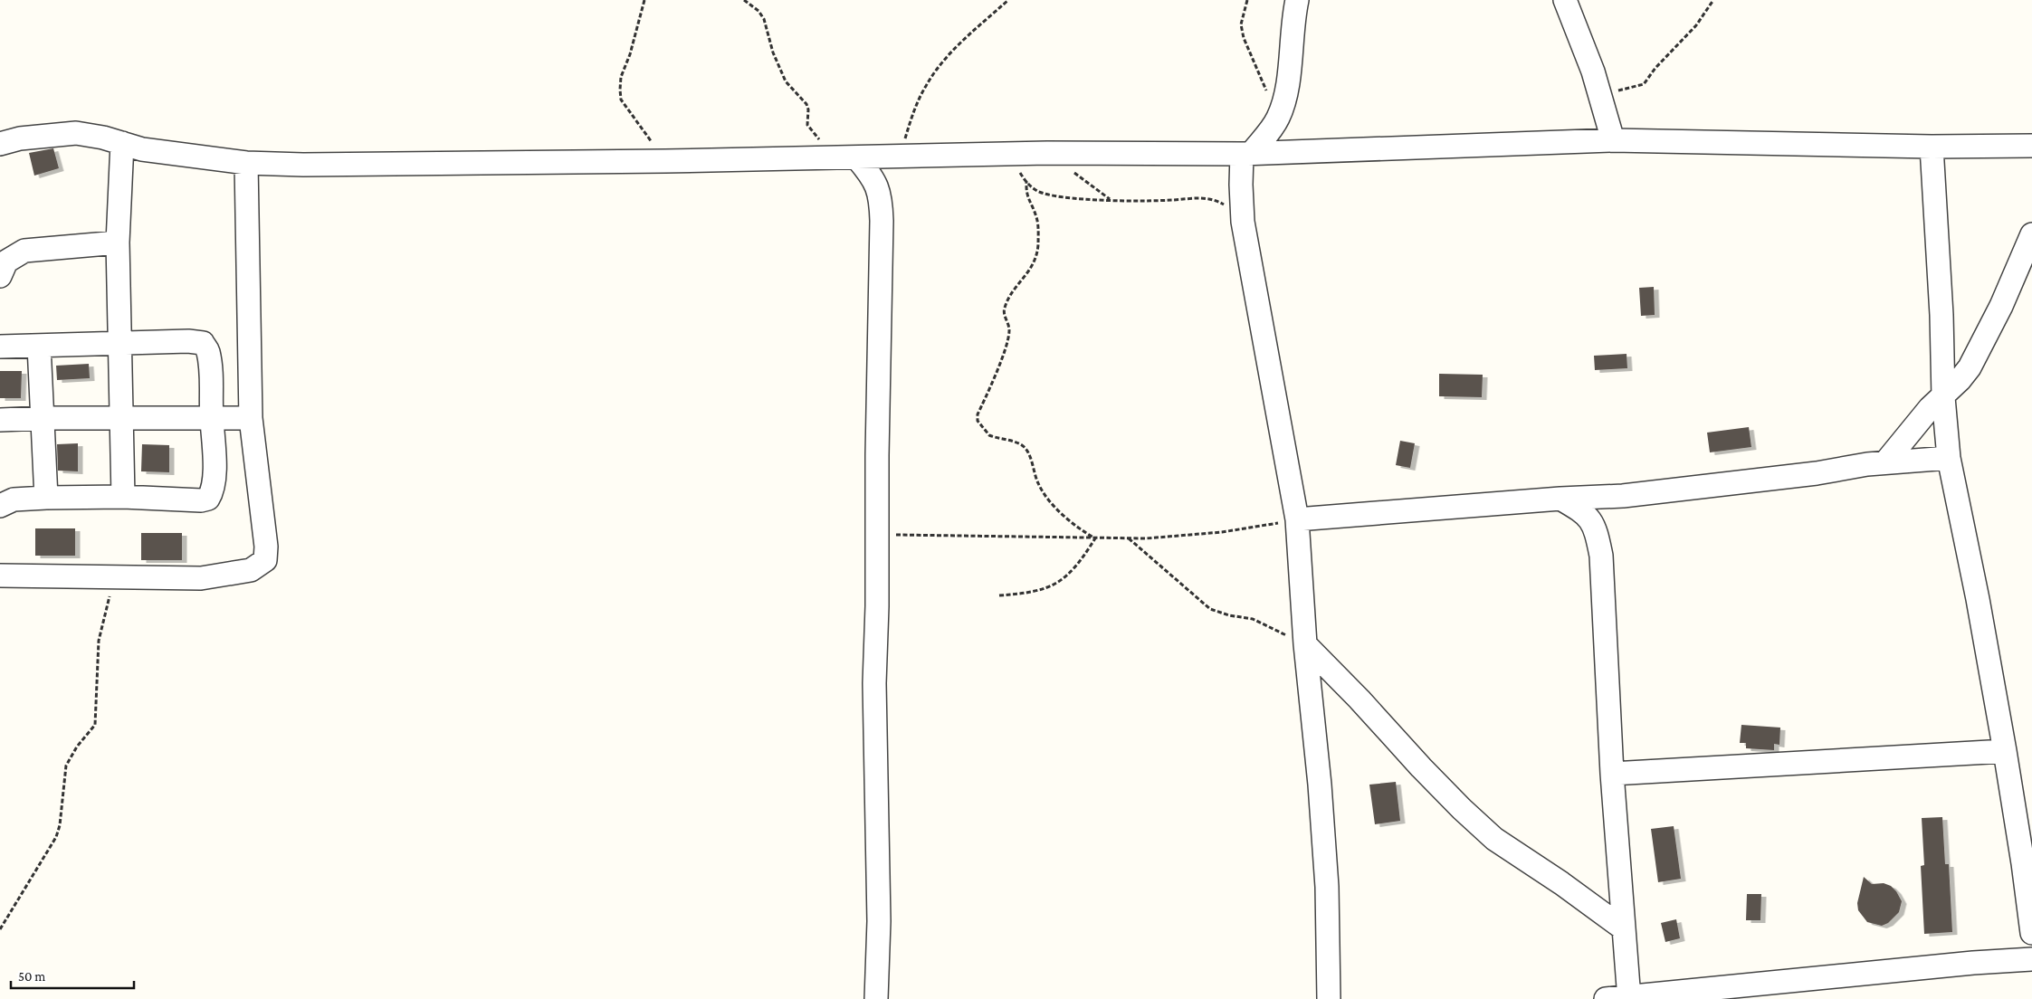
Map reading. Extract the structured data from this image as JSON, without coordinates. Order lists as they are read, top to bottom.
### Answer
{
  "scale_bar": "50 m"
}
